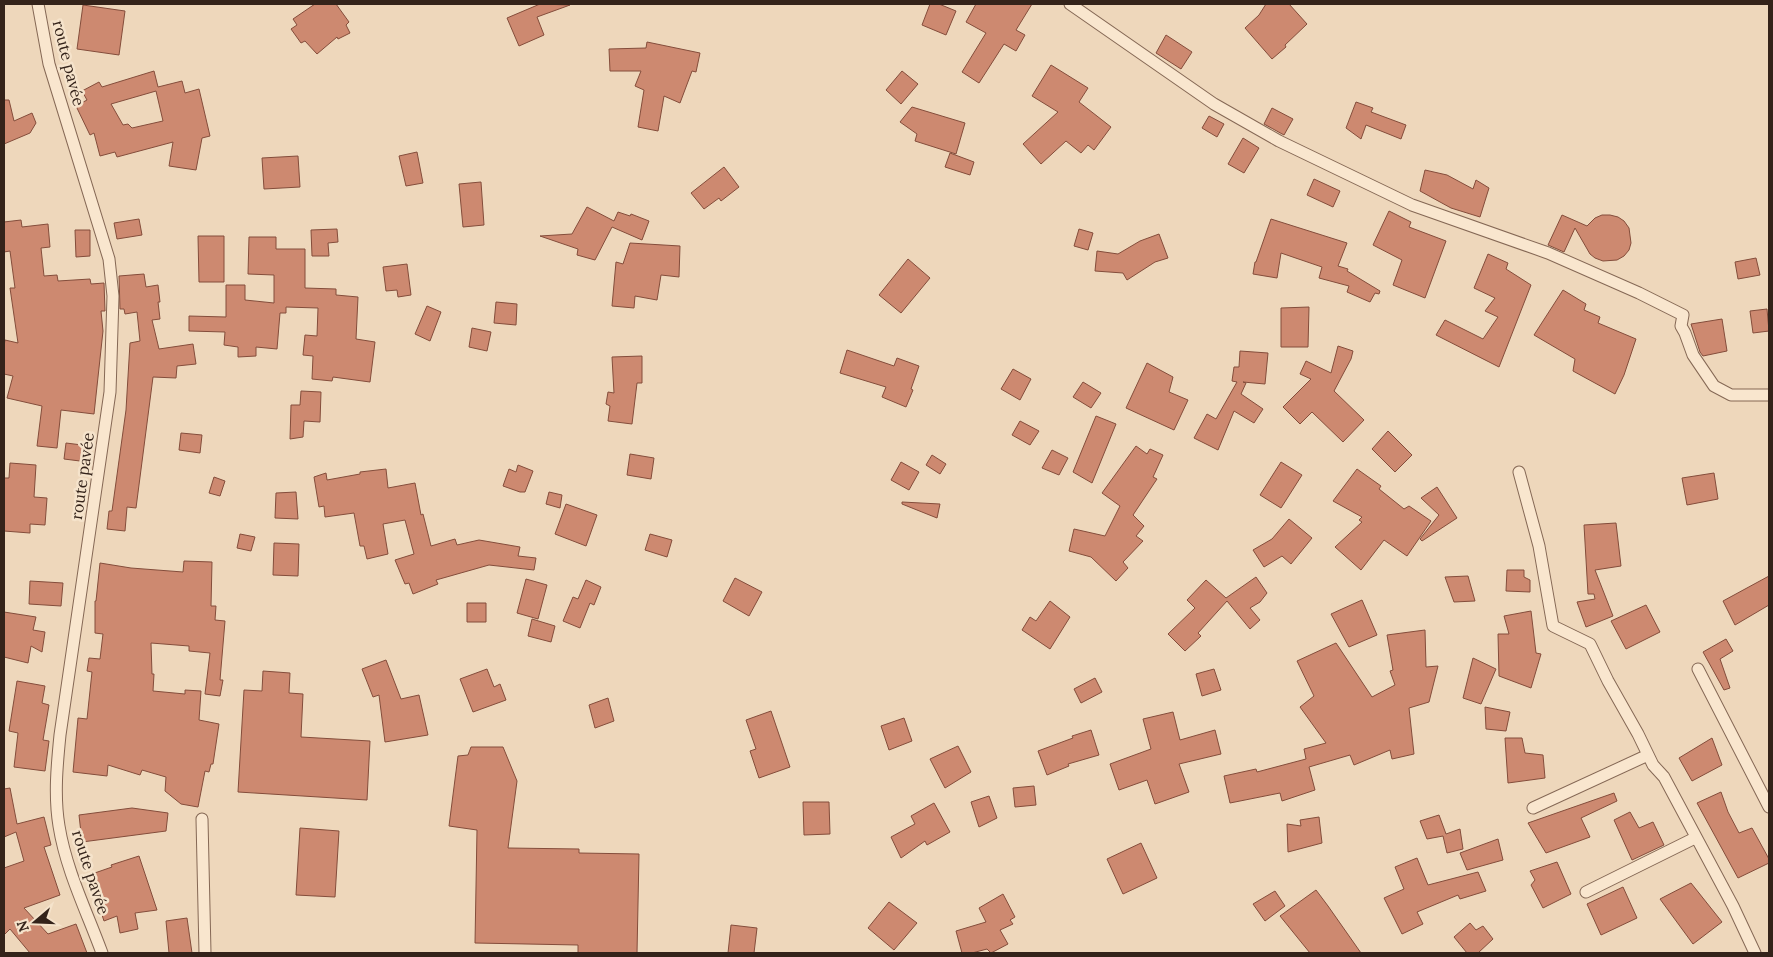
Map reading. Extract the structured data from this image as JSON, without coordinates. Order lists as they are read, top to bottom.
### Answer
{
  "streets": {
    "street": ["route pavée"]
  },
  "north": "left"
}
